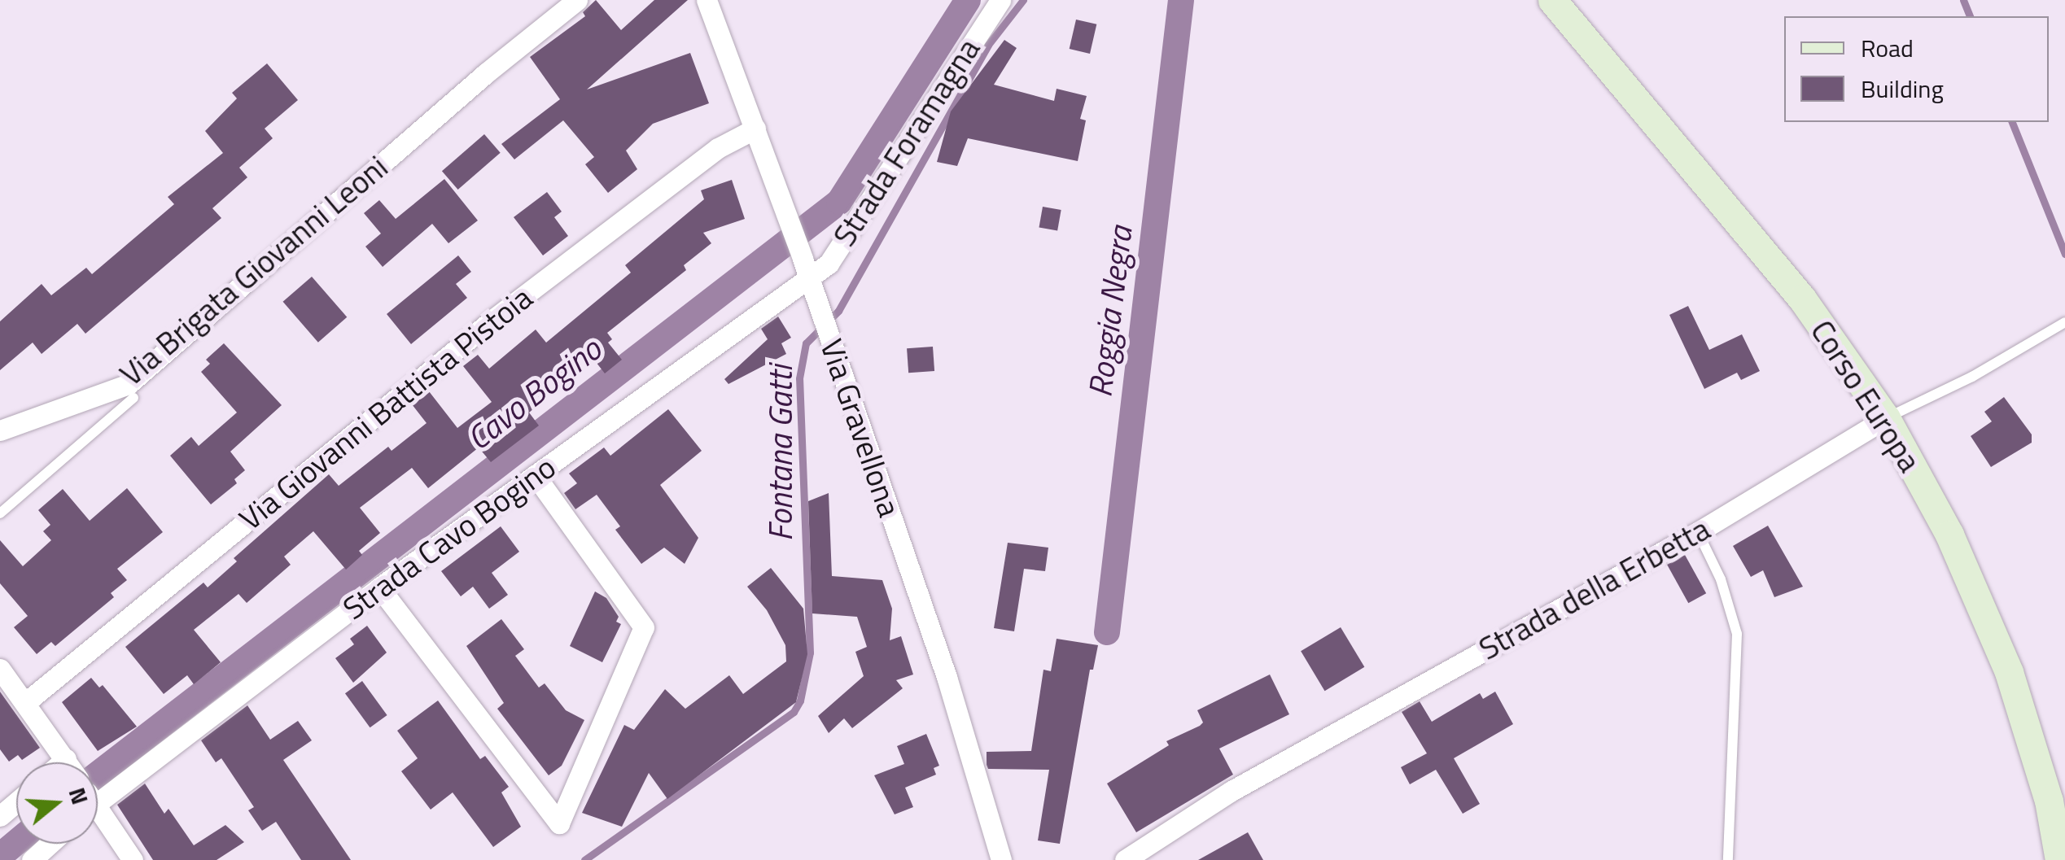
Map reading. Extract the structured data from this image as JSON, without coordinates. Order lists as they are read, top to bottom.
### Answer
{
  "streets": {
    "main road": ["Corso Europa"],
    "street": [
      "Strada Foramagna",
      "Via Brigata Giovanni Leoni",
      "Via Giovanni Battista Pistoia",
      "Via Gravellona",
      "Strada Cavo Bogino",
      "Strada della Erbetta"
    ]
  },
  "crossings": [
    ["Strada Foramagna", "Via Gravellona"],
    ["Strada Foramagna", "Strada Cavo Bogino"],
    ["Corso Europa", "Strada della Erbetta"],
    ["Via Giovanni Battista Pistoia", "Via Gravellona"],
    ["Via Gravellona", "Strada Cavo Bogino"]
  ],
  "water": ["Roggia Negra", "Cavo Bogino", "Fontana Gatti"],
  "legend": ["Road", "Building"],
  "north": "right"
}
